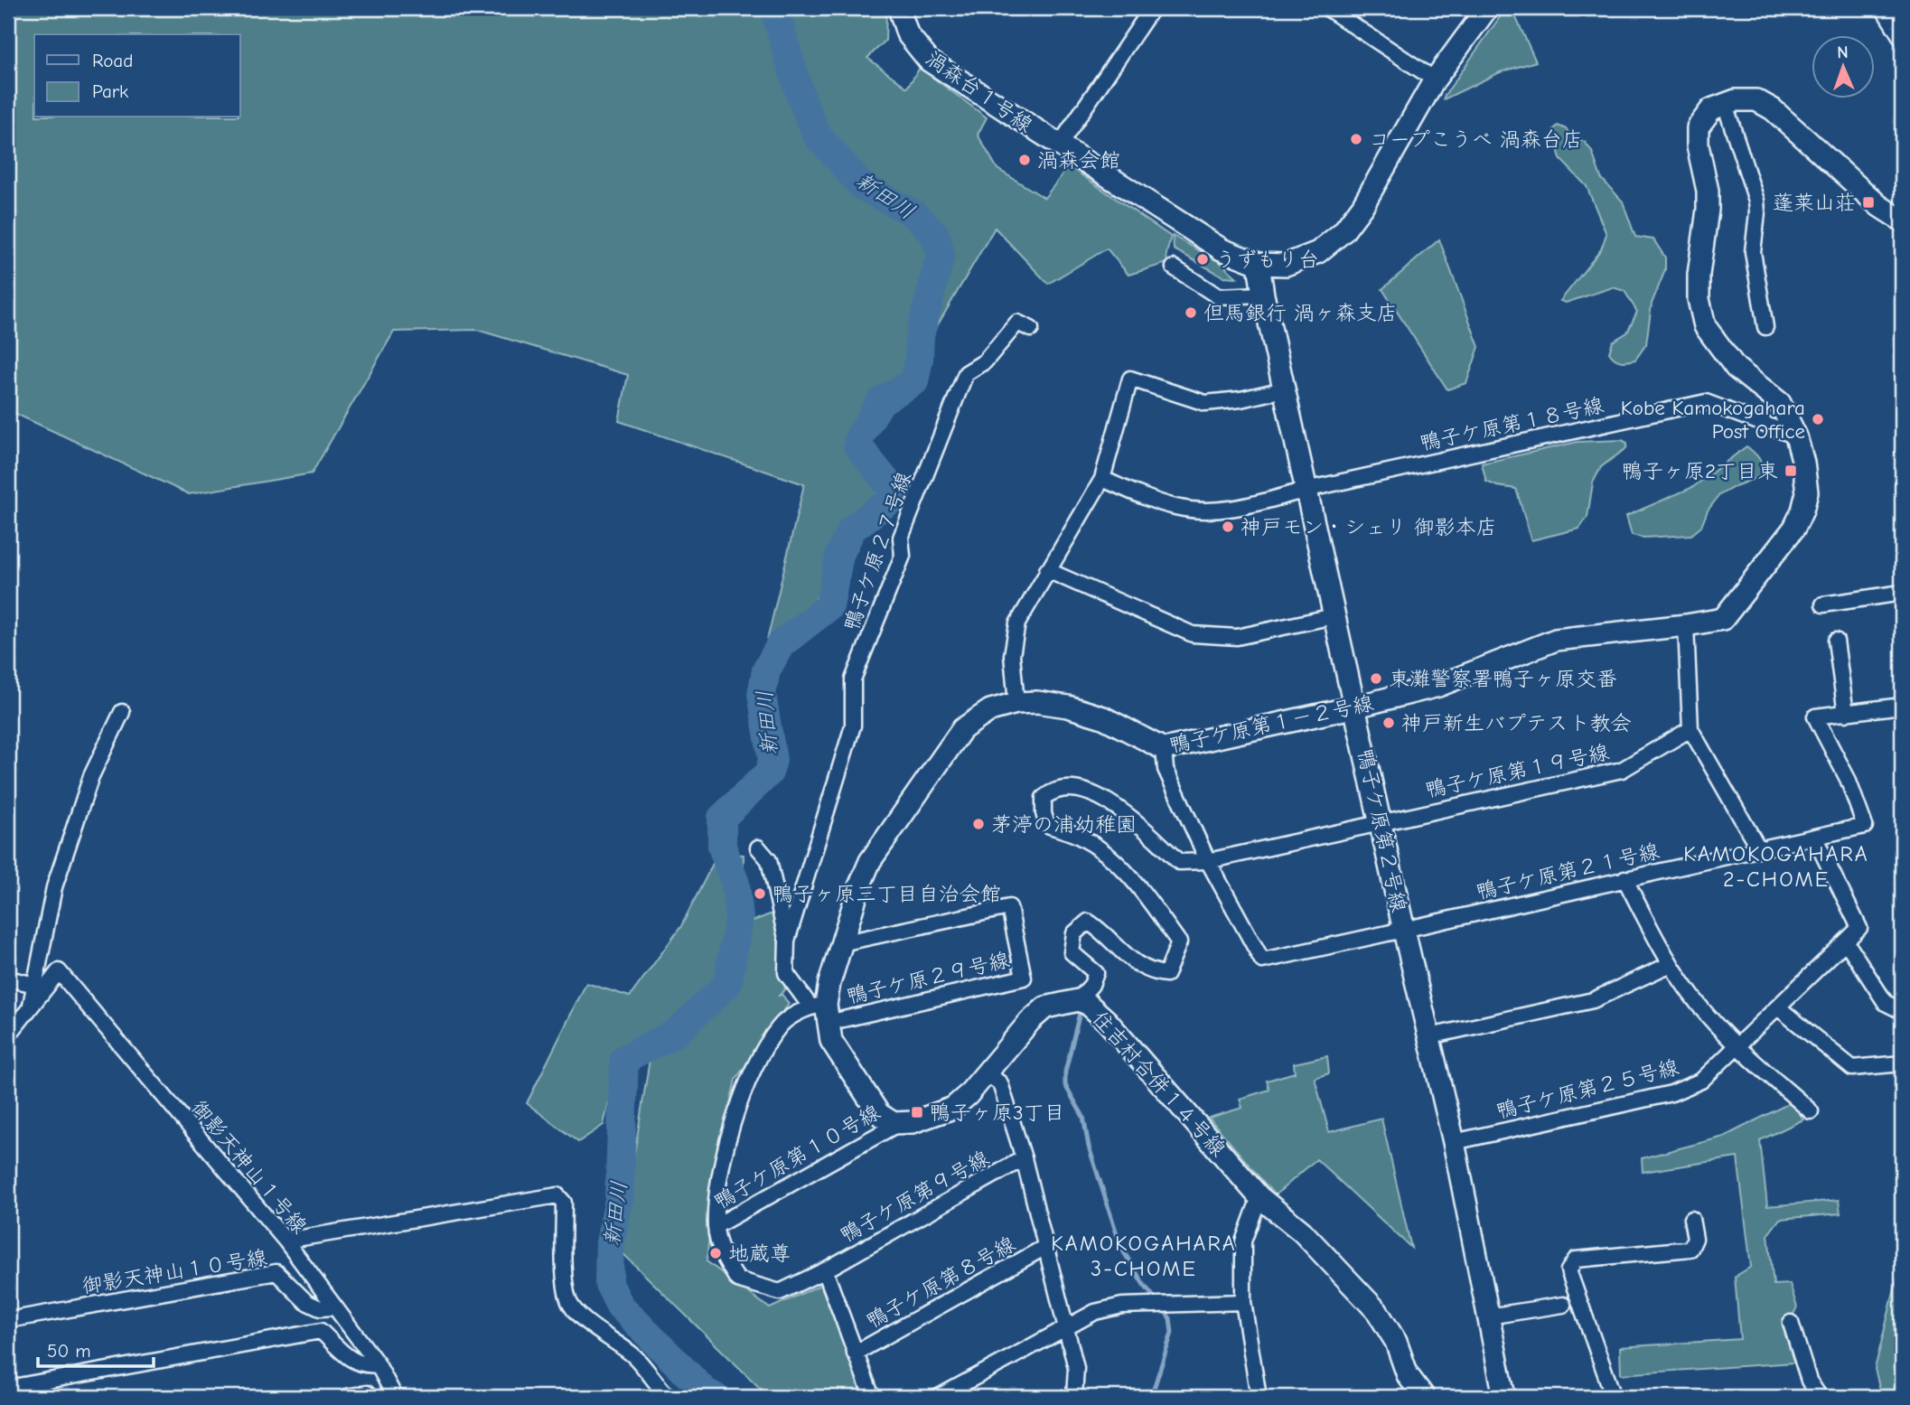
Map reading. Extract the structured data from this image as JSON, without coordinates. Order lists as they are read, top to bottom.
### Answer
{
  "streets": {
    "street": [
      "渦森台１号線",
      "鴨子ケ原第１８号線",
      "鴨子ケ原２７号線",
      "鴨子ケ原第１－２号線",
      "鴨子ケ原第１９号線",
      "鴨子ケ原第２号線",
      "鴨子ケ原第２１号線",
      "鴨子ケ原２９号線",
      "住吉村合併１４号線",
      "鴨子ケ原第２５号線",
      "鴨子ケ原第１０号線",
      "御影天神山１号線",
      "鴨子ケ原第９号線",
      "御影天神山１０号線",
      "鴨子ケ原第８号線"
    ]
  },
  "crossings": [
    ["渦森台１号線", "鴨子ケ原第２号線"],
    ["鴨子ケ原第１８号線", "鴨子ケ原第１－２号線"],
    ["鴨子ケ原第１８号線", "鴨子ケ原第２号線"],
    ["鴨子ケ原２７号線", "鴨子ケ原第１－２号線"],
    ["鴨子ケ原２７号線", "鴨子ケ原２９号線"],
    ["鴨子ケ原２７号線", "鴨子ケ原第９号線"],
    ["鴨子ケ原第１－２号線", "鴨子ケ原第２号線"],
    ["鴨子ケ原第１－２号線", "鴨子ケ原２９号線"],
    ["鴨子ケ原第１－２号線", "鴨子ケ原第９号線"],
    ["鴨子ケ原第１９号線", "鴨子ケ原第２号線"],
    ["鴨子ケ原第１９号線", "鴨子ケ原第２１号線"],
    ["鴨子ケ原第１９号線", "住吉村合併１４号線"],
    ["鴨子ケ原第２号線", "鴨子ケ原第２１号線"],
    ["鴨子ケ原第２号線", "鴨子ケ原第２５号線"],
    ["鴨子ケ原第２１号線", "鴨子ケ原第２５号線"],
    ["鴨子ケ原２９号線", "鴨子ケ原第９号線"],
    ["住吉村合併１４号線", "鴨子ケ原第１０号線"],
    ["鴨子ケ原第１０号線", "鴨子ケ原第９号線"],
    ["御影天神山１号線", "御影天神山１０号線"]
  ],
  "districts": ["KAMOKOGAHARA 2-CHOME", "KAMOKOGAHARA 3-CHOME"],
  "water": ["新田川"],
  "places": {
    "other": [
      "コープこうべ 渦森台店",
      "渦森会館",
      "うずもり台",
      "但馬銀行 渦ヶ森支店",
      "Kobe Kamokogahara Post Office",
      "神戸モン・シェリ 御影本店",
      "東灘警察署鴨子ヶ原交番",
      "神戸新生バプテスト教会",
      "茅渟の浦幼稚園",
      "鴨子ヶ原三丁目自治会館",
      "地蔵尊"
    ],
    "transit": ["蓬莱山荘", "鴨子ヶ原2丁目東", "鴨子ヶ原3丁目"]
  },
  "legend": ["Road", "Park"],
  "scale_bar": "50 m",
  "north": "top"
}
